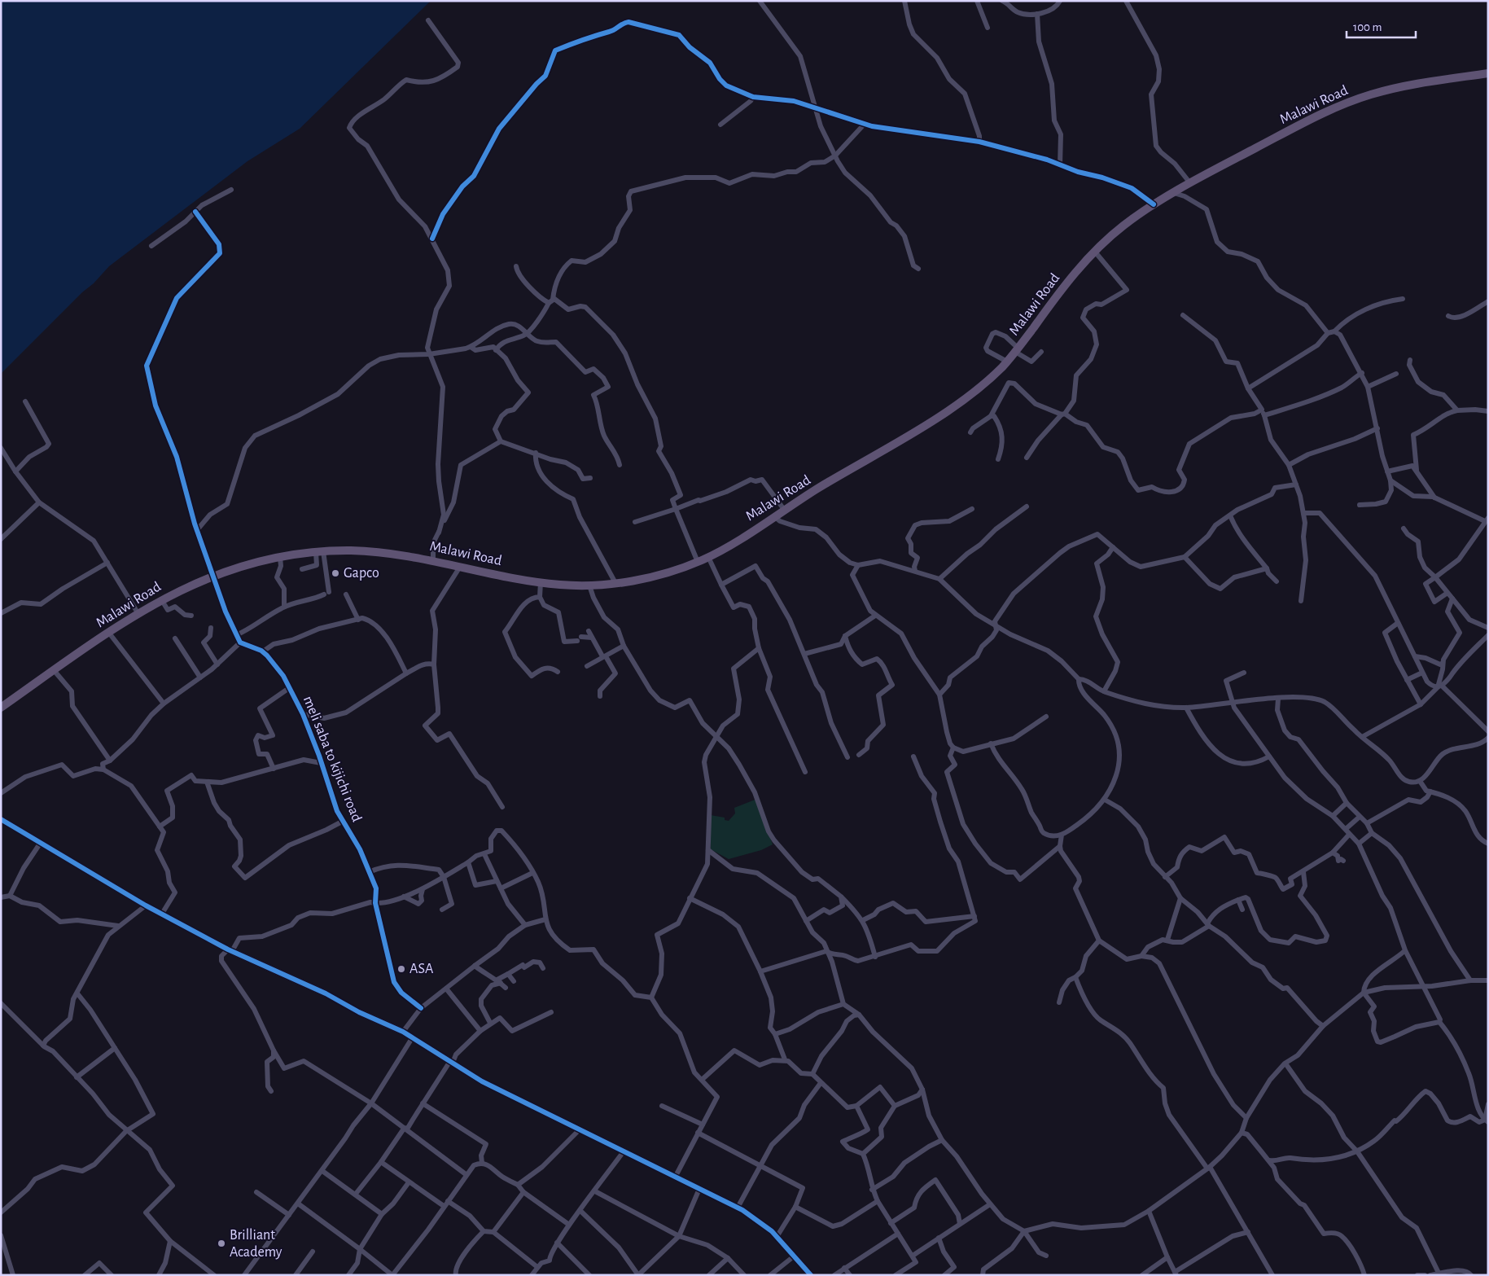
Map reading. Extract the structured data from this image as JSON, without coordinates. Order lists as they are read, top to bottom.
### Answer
{
  "streets": {
    "main road": ["Malawi Road"],
    "street": ["meli saba to kijichi road"]
  },
  "places": ["Gapco", "ASA", "Brilliant Academy"],
  "scale_bar": "100 m"
}
